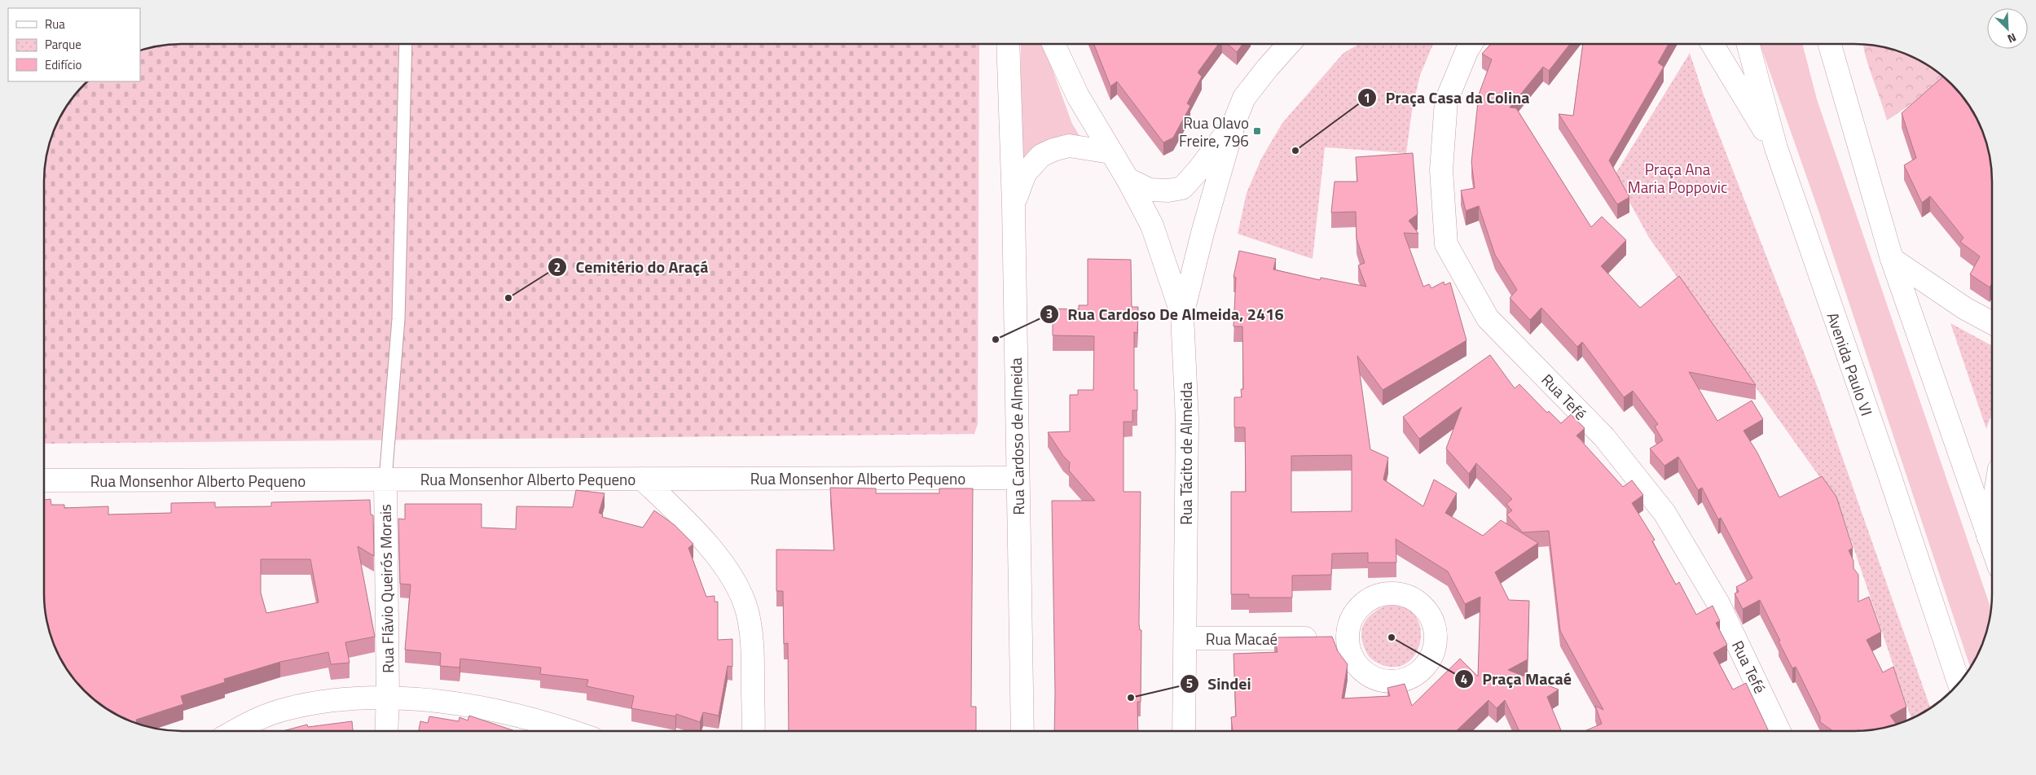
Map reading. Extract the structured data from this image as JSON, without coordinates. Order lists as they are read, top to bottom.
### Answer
{
  "streets": {
    "main road": [
      "Avenida Paulo VI",
      "Rua Tefé",
      "Rua Cardoso de Almeida",
      "Rua Tácito de Almeida",
      "Rua Monsenhor Alberto Pequeno",
      "Rua Flávio Queirós Morais",
      "Rua Macaé"
    ]
  },
  "crossings": [
    ["Rua Cardoso de Almeida", "Rua Monsenhor Alberto Pequeno"],
    ["Rua Tácito de Almeida", "Rua Macaé"],
    ["Rua Monsenhor Alberto Pequeno", "Rua Flávio Queirós Morais"]
  ],
  "parks": ["Praça Ana Maria Poppovic"],
  "places": {
    "transit": ["Rua Olavo Freire, 796"],
    "other": [
      "Praça Casa da Colina",
      "Cemitério do Araçá",
      "Rua Cardoso De Almeida, 2416",
      "Praça Macaé",
      "Sindei"
    ]
  },
  "legend": ["Rua", "Parque", "Edifício"],
  "north": "bottom right"
}
